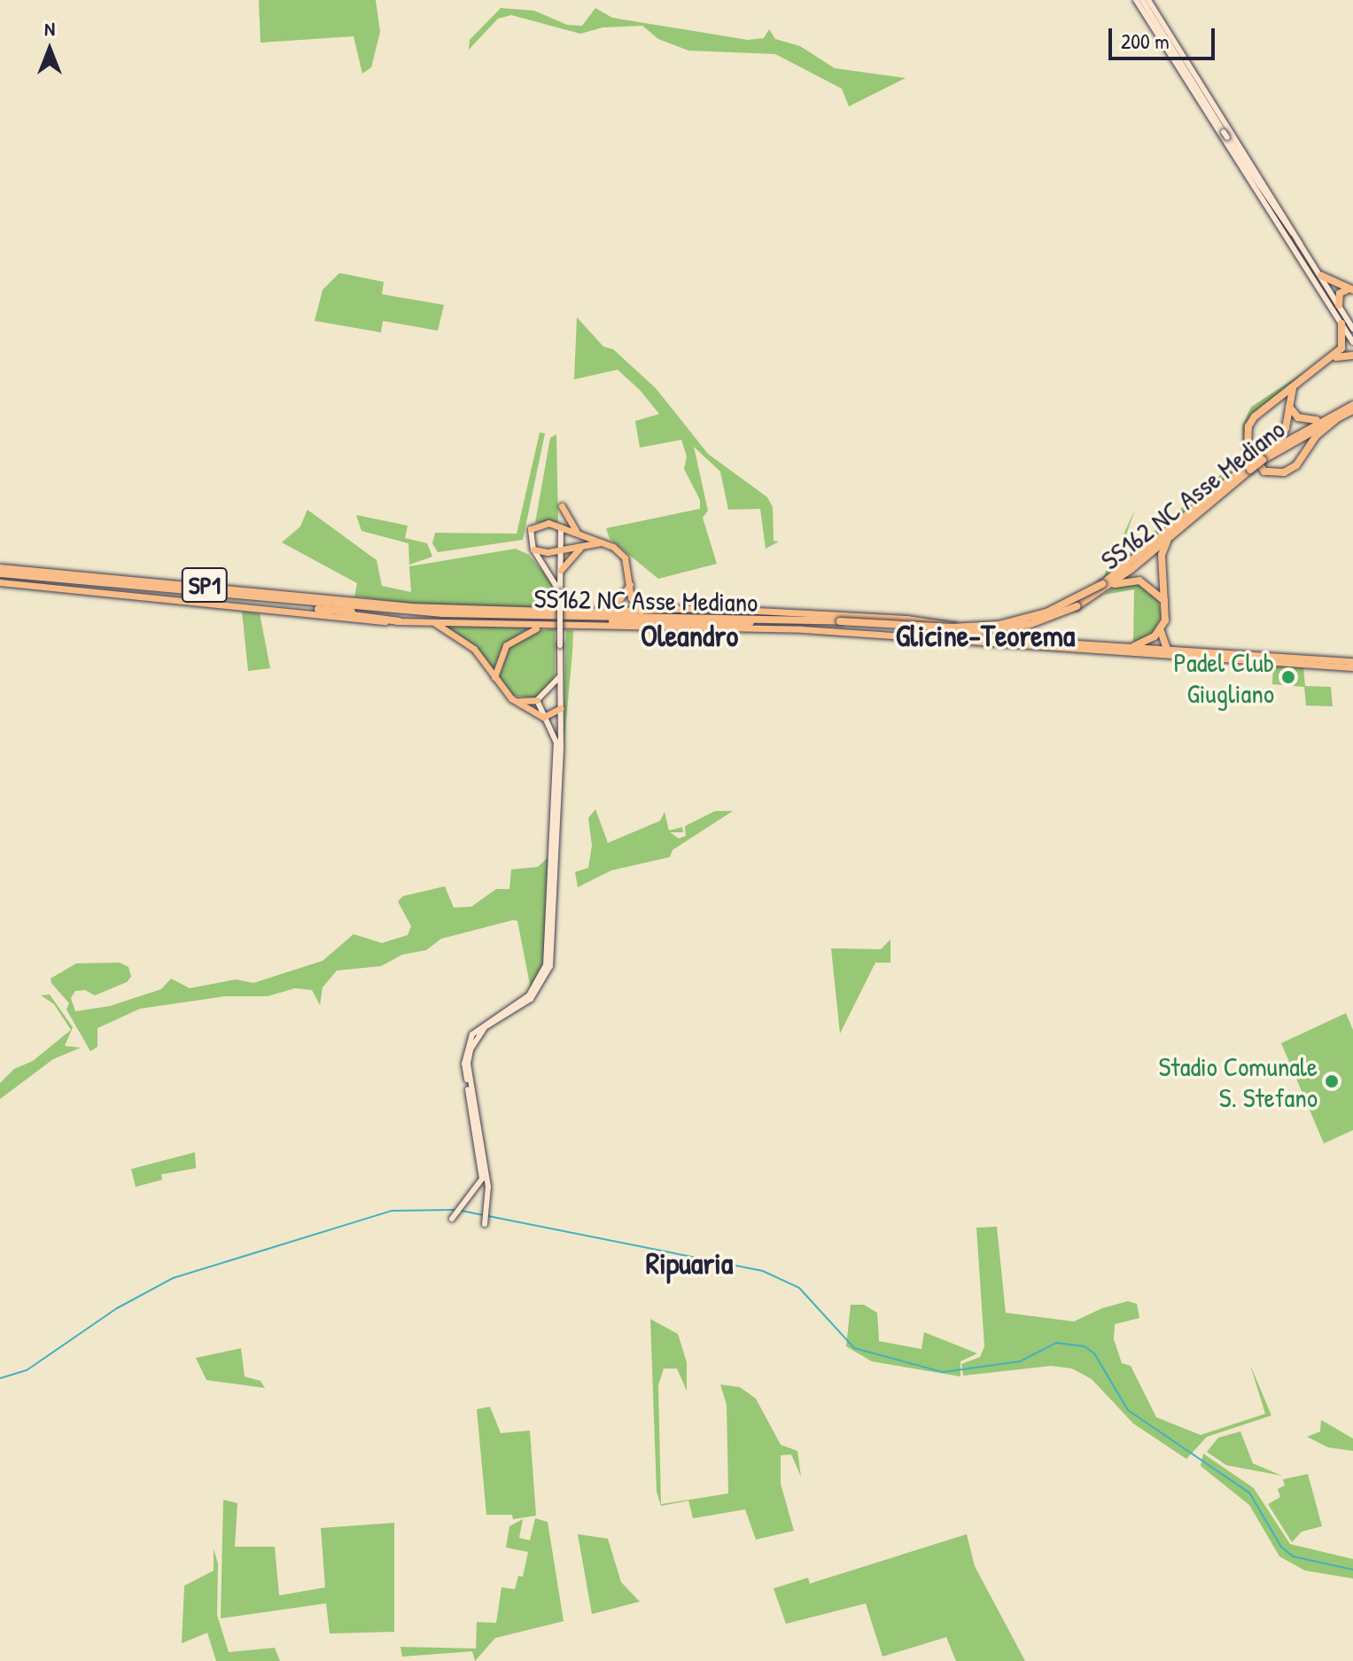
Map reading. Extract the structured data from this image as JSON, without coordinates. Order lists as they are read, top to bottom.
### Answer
{
  "streets": {
    "highway": ["SS162 NC Asse Mediano"],
    "main road": ["SP1"]
  },
  "crossings": [
    ["SS162 NC Asse Mediano", "SP1"]
  ],
  "districts": ["Oleandro", "Glicine-Teorema", "Ripuaria"],
  "places": ["Padel Club Giugliano", "Stadio Comunale S. Stefano"],
  "scale_bar": "200 m",
  "north": "top"
}
